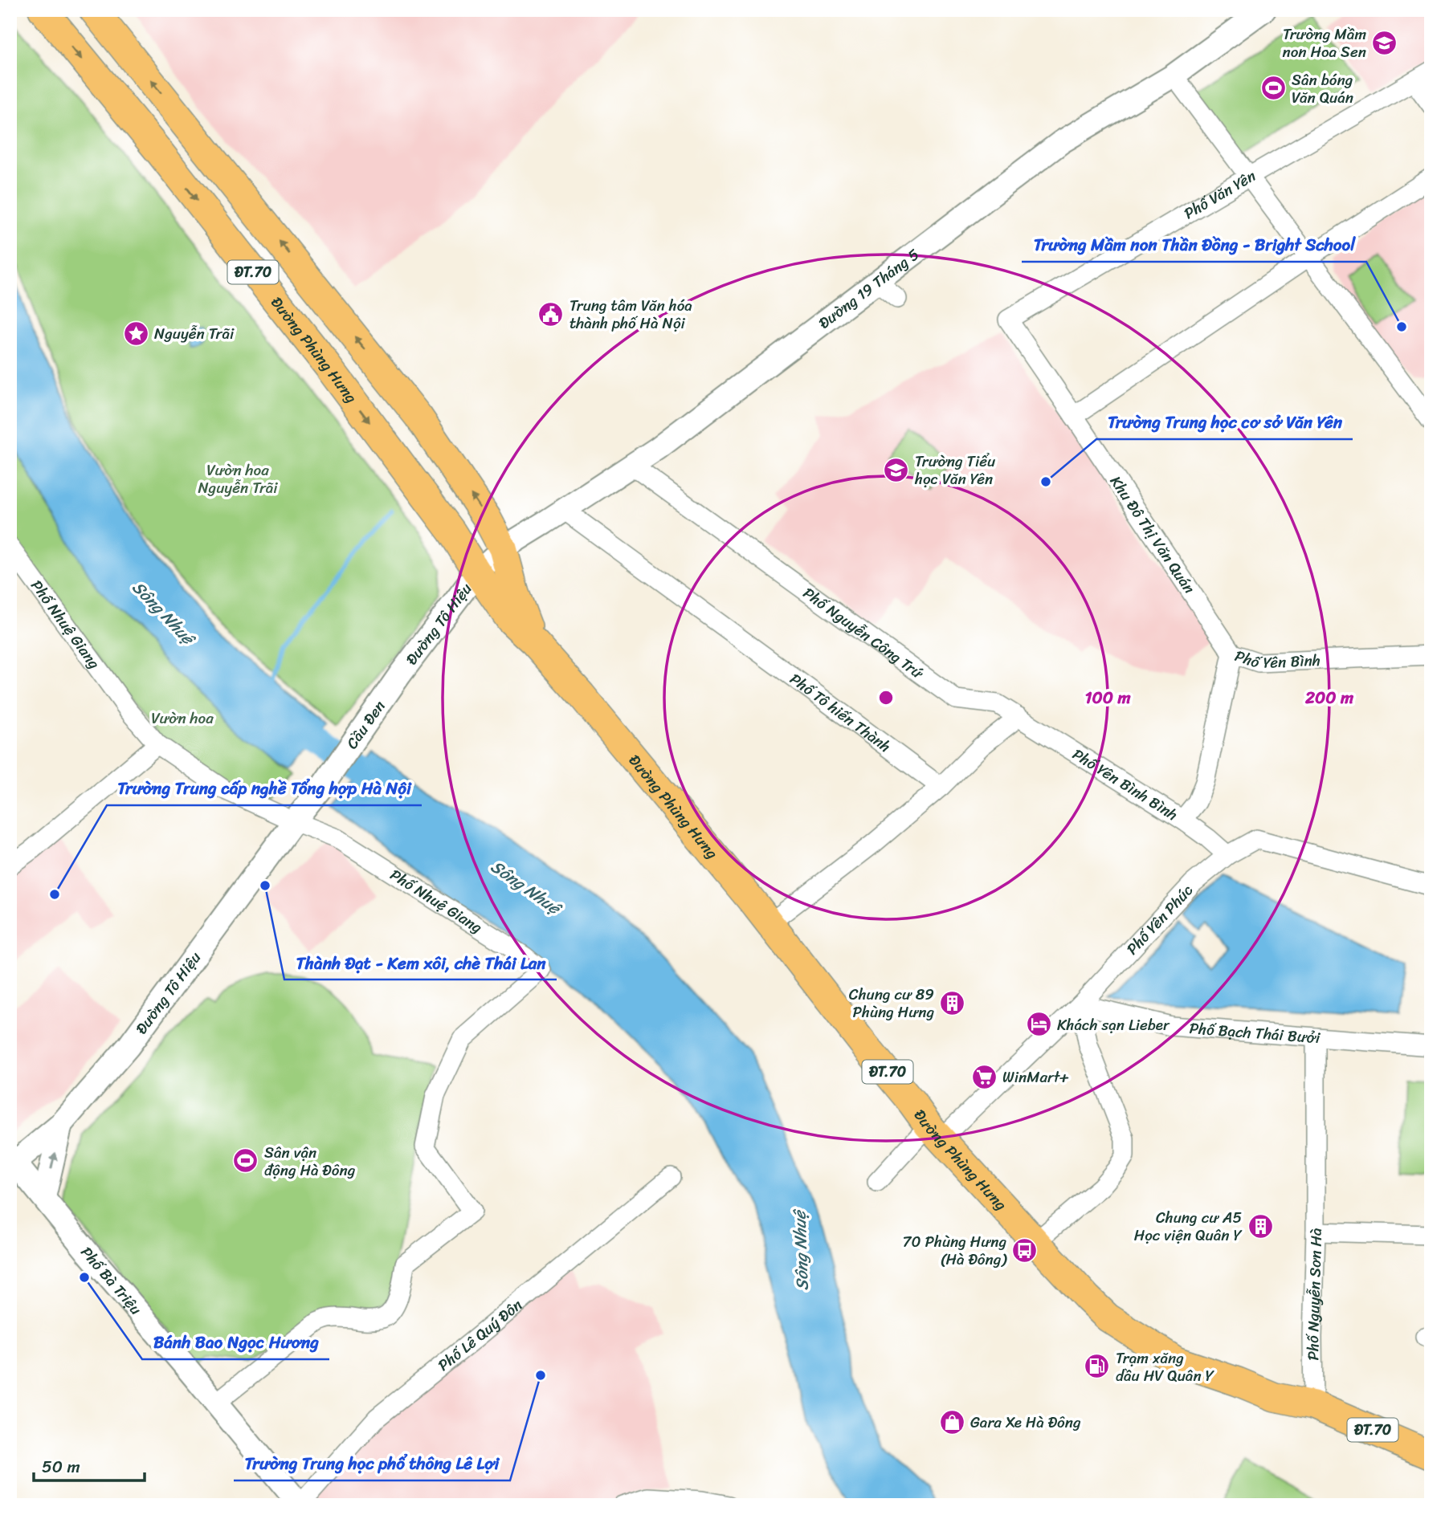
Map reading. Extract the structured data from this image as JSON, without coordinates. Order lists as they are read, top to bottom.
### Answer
{
  "streets": {
    "main road": ["ĐT.70", "Đường Phùng Hưng"],
    "street": [
      "Phố Văn Yên",
      "Đường 19 Tháng 5",
      "Khu Đô Thị Văn Quán",
      "Phố Nhuệ Giang",
      "Đường Tô Hiệu",
      "Phố Nguyễn Công Trứ",
      "Phố Yên Bình",
      "Phố Tô hiến Thành",
      "Cầu Đen",
      "Phố Yên Bình Bình",
      "Phố Yên Phúc",
      "Phố Bạch Thái Bưởi",
      "Phố Bà Triệu",
      "Phố Nguyễn Sơn Hà",
      "Phố Lê Quý Đôn"
    ]
  },
  "crossings": [
    ["Phố Văn Yên", "Khu Đô Thị Văn Quán"],
    ["Đường 19 Tháng 5", "Đường Phùng Hưng"],
    ["Đường 19 Tháng 5", "Đường Tô Hiệu"],
    ["Đường 19 Tháng 5", "Phố Nguyễn Công Trứ"],
    ["Đường 19 Tháng 5", "Phố Tô hiến Thành"],
    ["Đường Phùng Hưng", "Đường Tô Hiệu"],
    ["Đường Phùng Hưng", "Phố Yên Phúc"],
    ["Đường Phùng Hưng", "Phố Nguyễn Sơn Hà"],
    ["Khu Đô Thị Văn Quán", "Phố Yên Bình"],
    ["Phố Nhuệ Giang", "Đường Tô Hiệu"],
    ["Phố Nhuệ Giang", "Phố Bà Triệu"],
    ["Đường Tô Hiệu", "Cầu Đen"],
    ["Đường Tô Hiệu", "Phố Bà Triệu"],
    ["Phố Nguyễn Công Trứ", "Phố Yên Bình Bình"],
    ["Phố Yên Bình", "Phố Yên Bình Bình"],
    ["Phố Yên Bình Bình", "Phố Yên Phúc"],
    ["Phố Yên Phúc", "Phố Bạch Thái Bưởi"],
    ["Phố Bà Triệu", "Phố Lê Quý Đôn"]
  ],
  "water": ["Sông Nhuệ"],
  "parks": ["Vườn hoa Nguyễn Trãi", "Vườn hoa"],
  "places": {
    "school or university": ["Trường Mầm non Hoa Sen", "Trường Tiểu học Văn Yên"],
    "sports": ["Sân bóng Văn Quán", "Sân vận động Hà Đông"],
    "public building": ["Trung tâm Văn hóa thành phố Hà Nội"],
    "other": [
      "Trường Mầm non Thần Đồng - Bright School",
      "Trường Trung học cơ sở Văn Yên",
      "Thành Đạt - Kem xôi, chè Thái Lan",
      "Trường Trung cấp nghề Tổng hợp Hà Nội",
      "Bánh Bao Ngọc Hương",
      "Trường Trung học phổ thông Lê Lợi"
    ],
    "place": ["Nguyễn Trãi"],
    "building": ["Chung cư 89 Phùng Hưng", "Chung cư A5 Học viện Quân Y"],
    "hotel": ["Khách sạn Lieber"],
    "supermarket": ["WinMart+"],
    "bus stop": ["70 Phùng Hưng (Hà Đông)"],
    "fuel station": ["Trạm xăng dầu HV Quân Y"],
    "shop": ["Gara Xe Hà Đông"]
  },
  "scale_bar": "50 m",
  "rings": ["100 m", "200 m"]
}
